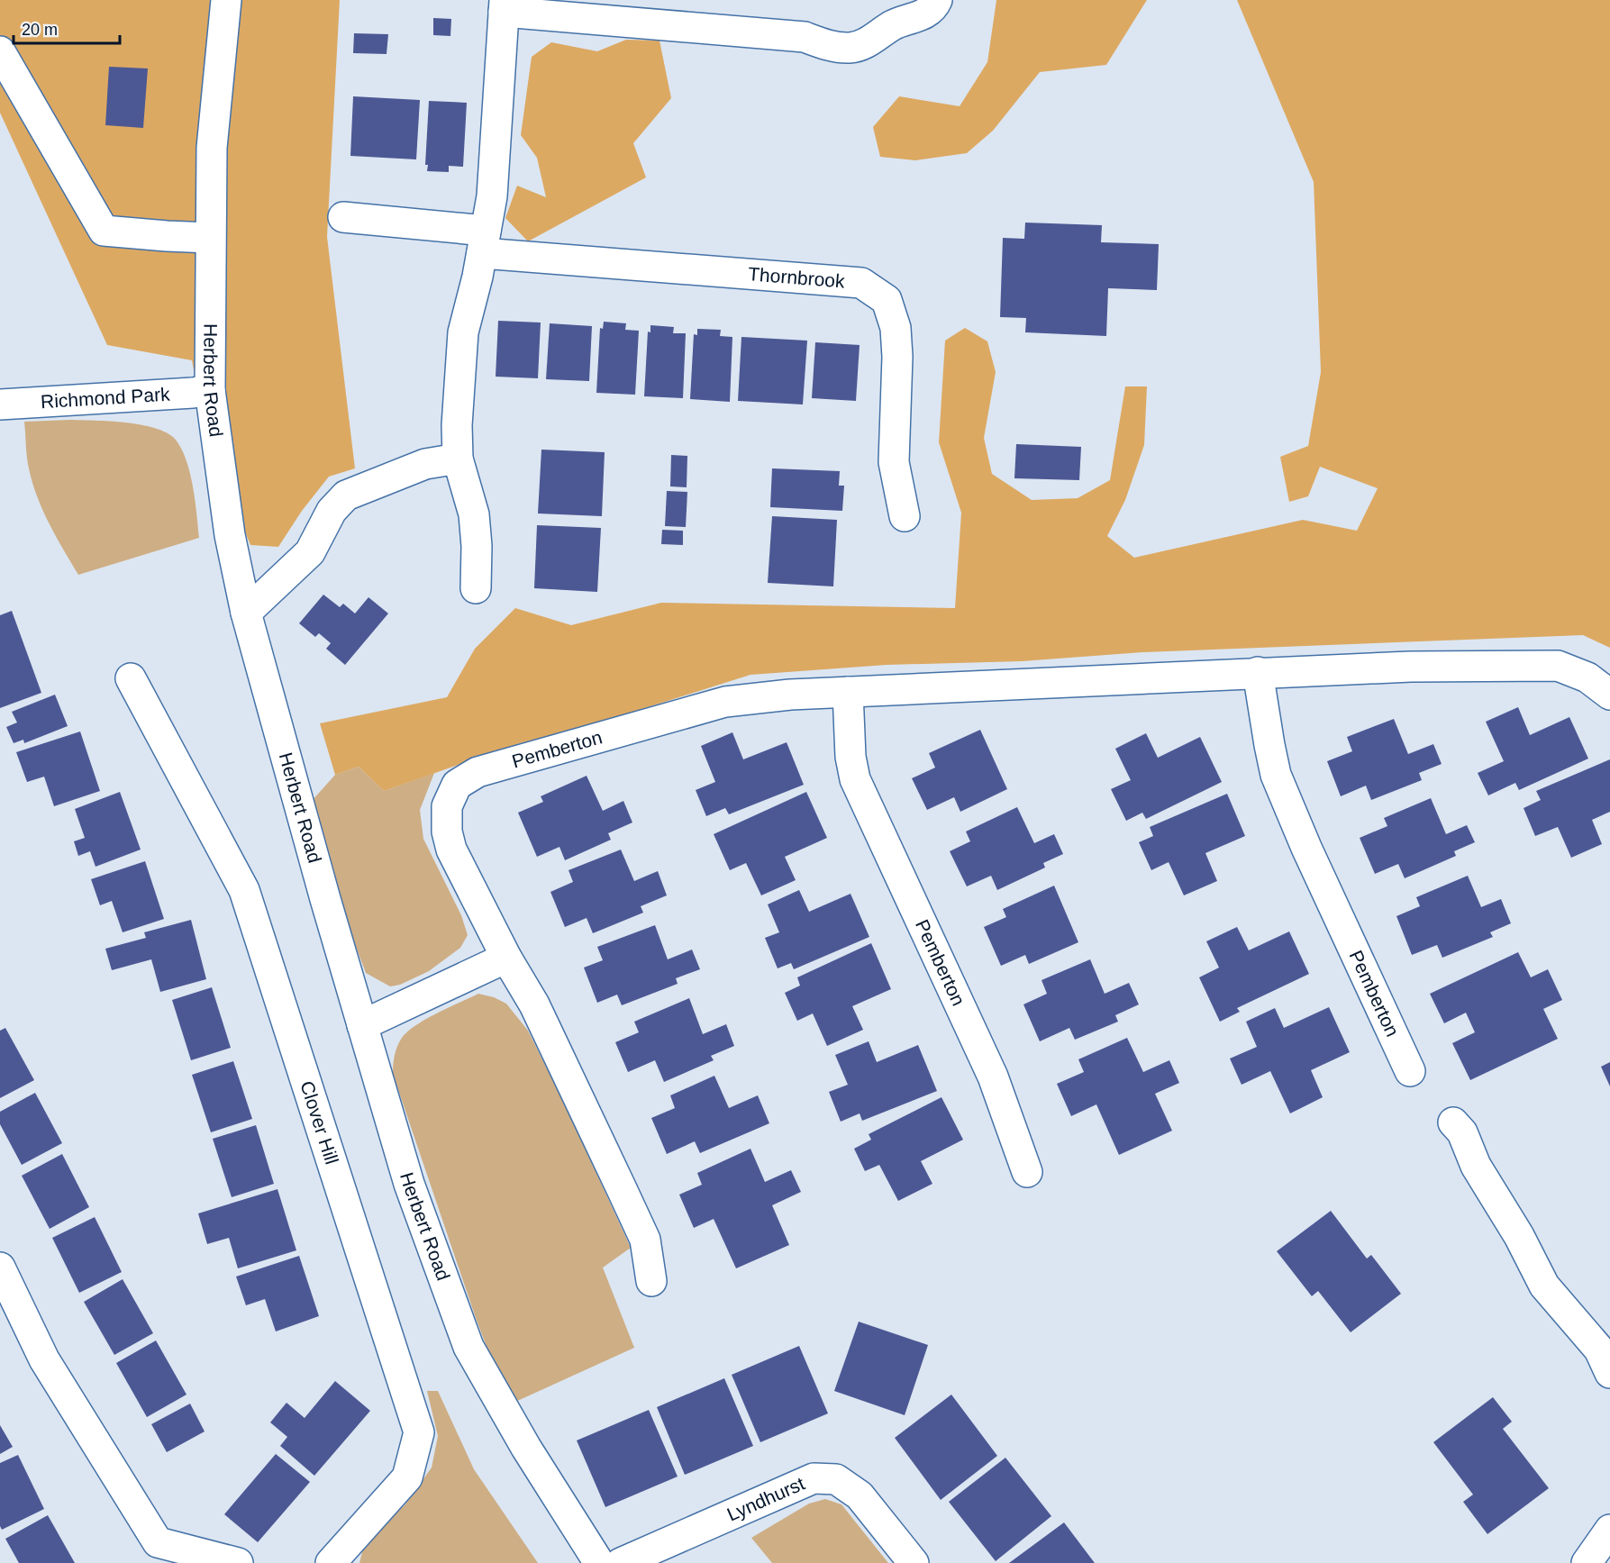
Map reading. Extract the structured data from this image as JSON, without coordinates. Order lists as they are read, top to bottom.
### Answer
{
  "streets": {
    "street": [
      "Thornbrook",
      "Herbert Road",
      "Richmond Park",
      "Pemberton",
      "Clover Hill",
      "Lyndhurst"
    ]
  },
  "crossings": [
    ["Herbert Road", "Richmond Park"]
  ],
  "scale_bar": "20 m"
}
